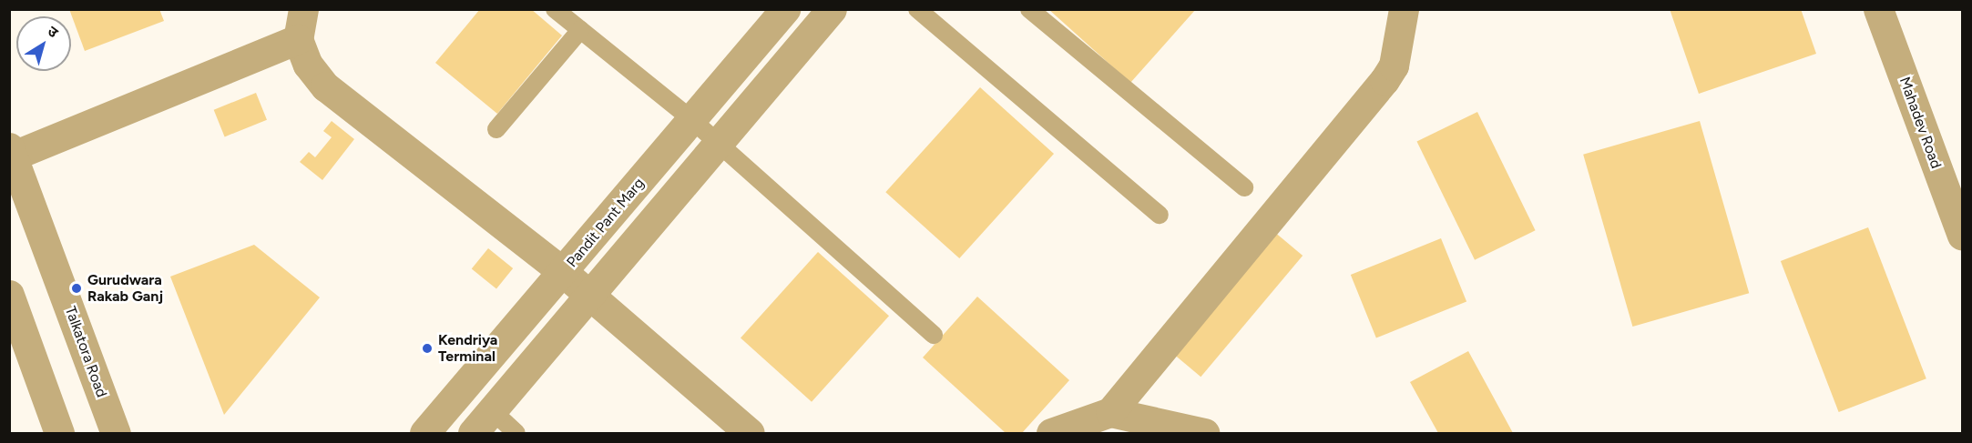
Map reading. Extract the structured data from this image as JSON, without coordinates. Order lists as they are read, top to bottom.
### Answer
{
  "streets": {
    "street": ["Mahadev Road", "Pandit Pant Marg", "Talkatora Road"]
  },
  "places": ["Gurudwara Rakab Ganj", "Kendriya Terminal"],
  "north": "top right"
}
